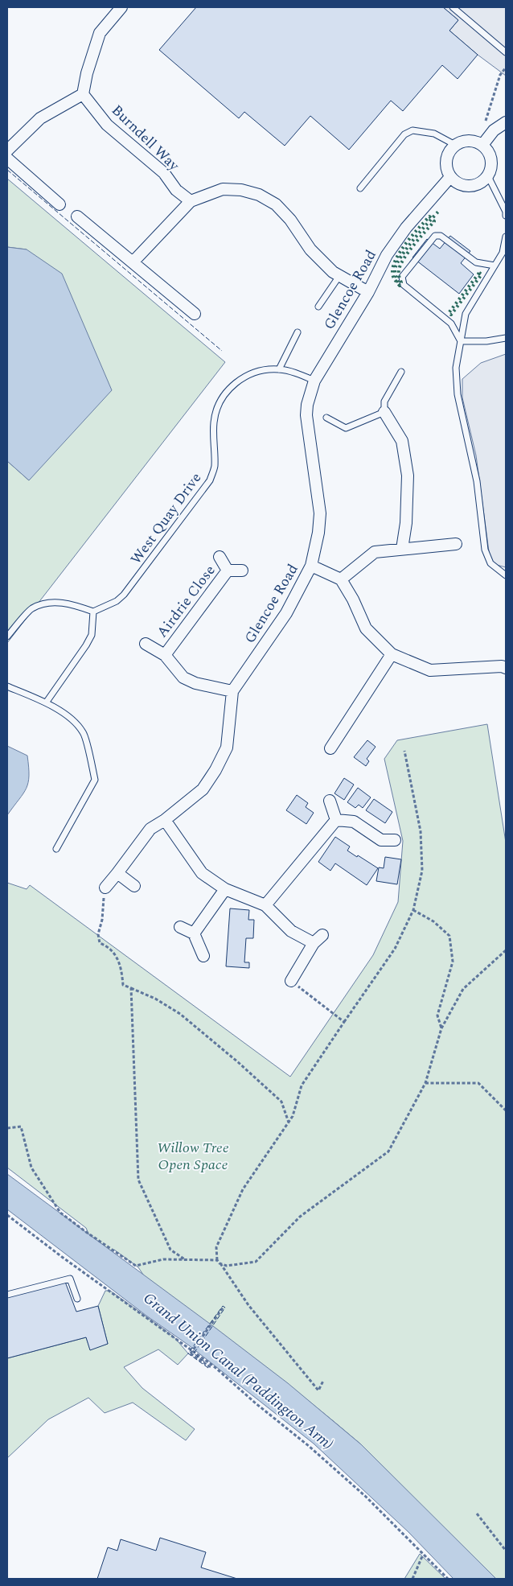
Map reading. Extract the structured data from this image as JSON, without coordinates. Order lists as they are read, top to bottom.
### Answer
{
  "streets": {
    "street": ["Burndell Way", "Glencoe Road", "Airdrie Close"],
    "lane": ["West Quay Drive"]
  },
  "crossings": [
    ["Glencoe Road", "West Quay Drive"],
    ["Glencoe Road", "Airdrie Close"]
  ],
  "water": ["Grand Union Canal (Paddington Arm)"],
  "parks": ["Willow Tree Open Space"]
}
